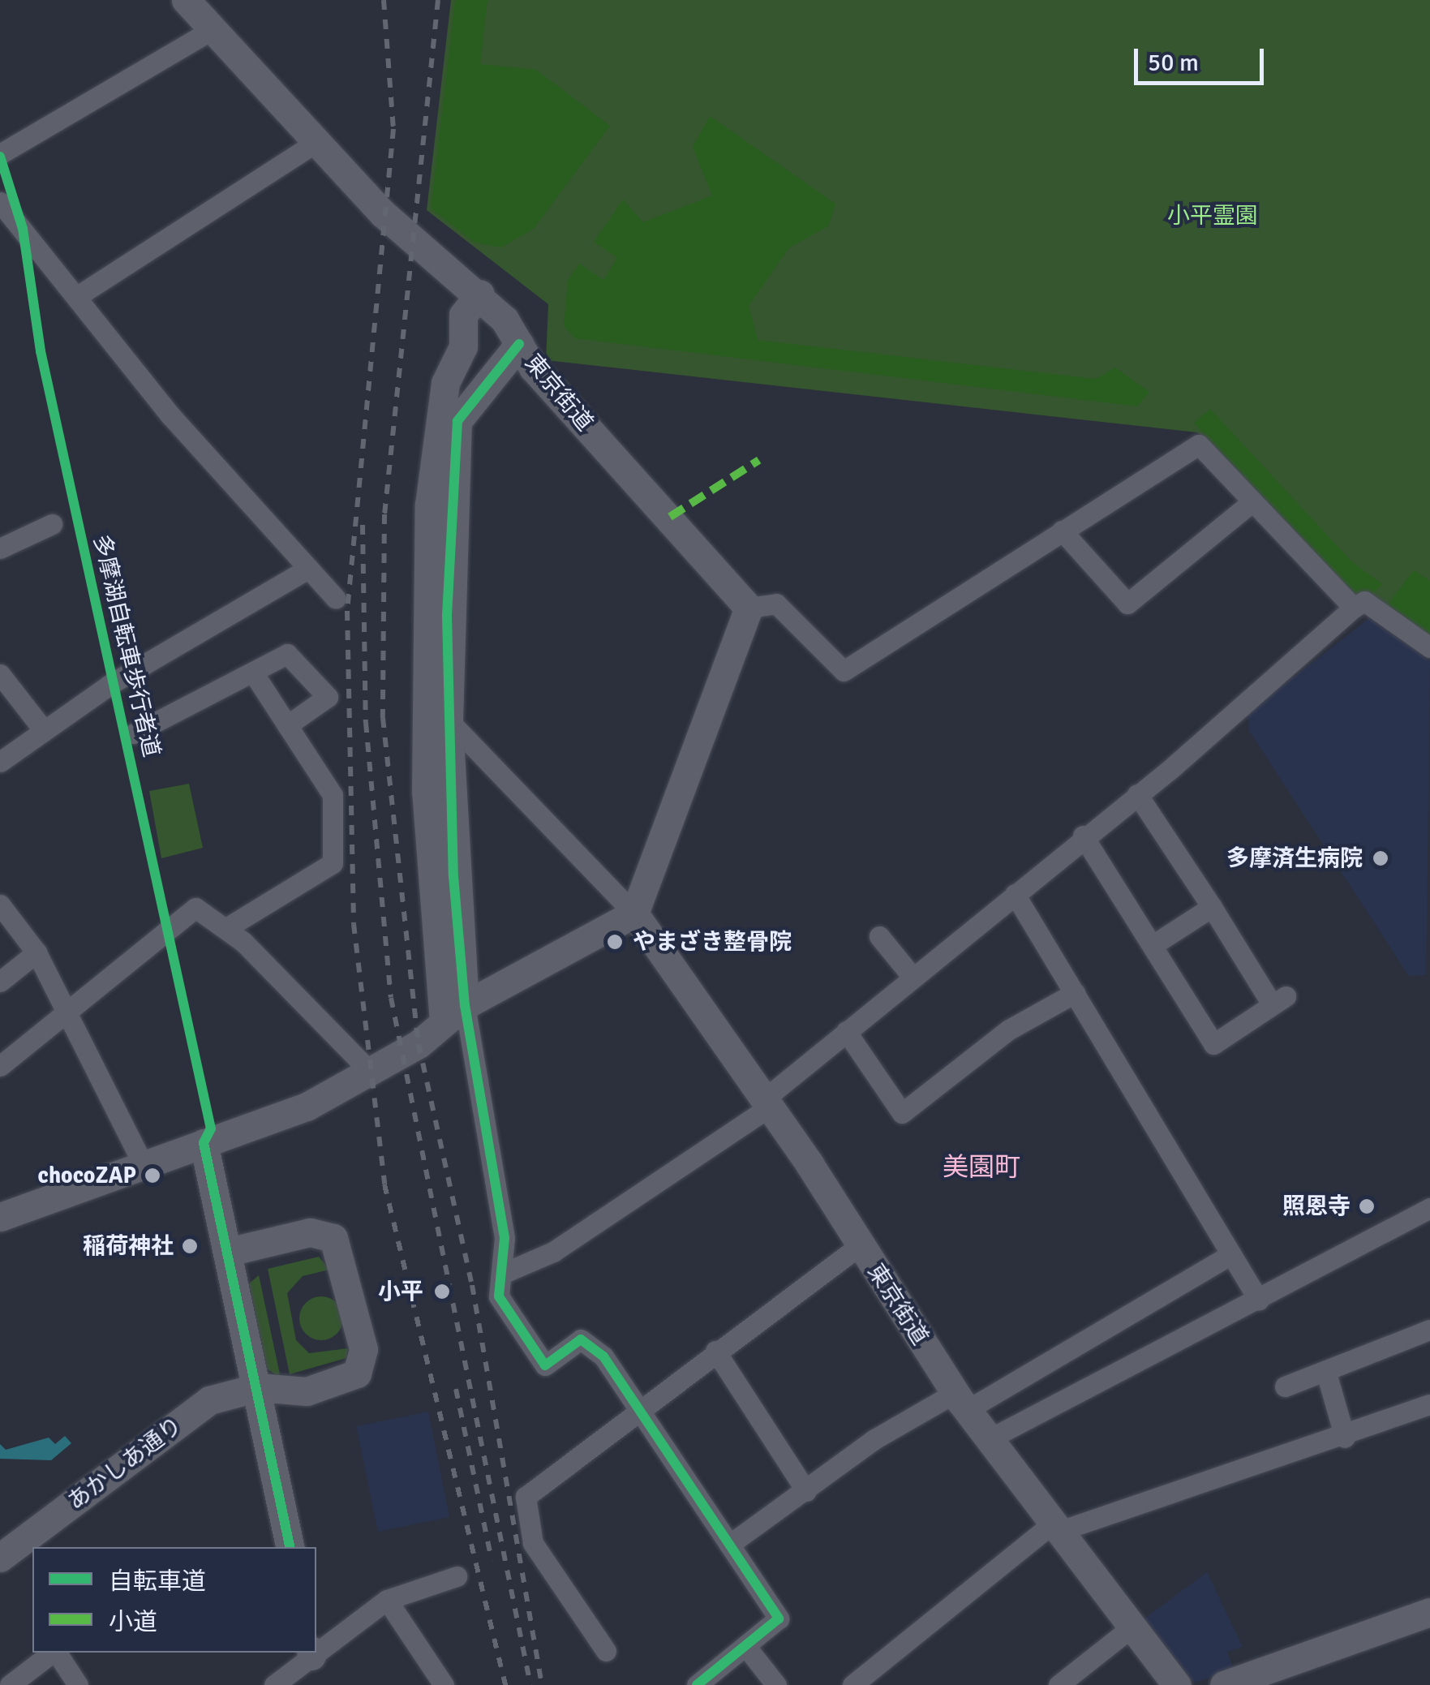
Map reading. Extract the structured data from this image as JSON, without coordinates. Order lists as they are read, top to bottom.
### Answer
{
  "streets": {
    "street": ["東京街道", "あかしあ通り"],
    "cycle path": ["多摩湖自転車歩行者道"]
  },
  "districts": ["美園町"],
  "parks": ["小平霊園"],
  "places": [
    "多摩済生病院",
    "やまざき整骨院",
    "chocoZAP",
    "照恩寺",
    "稲荷神社",
    "小平"
  ],
  "legend": ["自転車道", "小道"],
  "scale_bar": "50 m"
}
